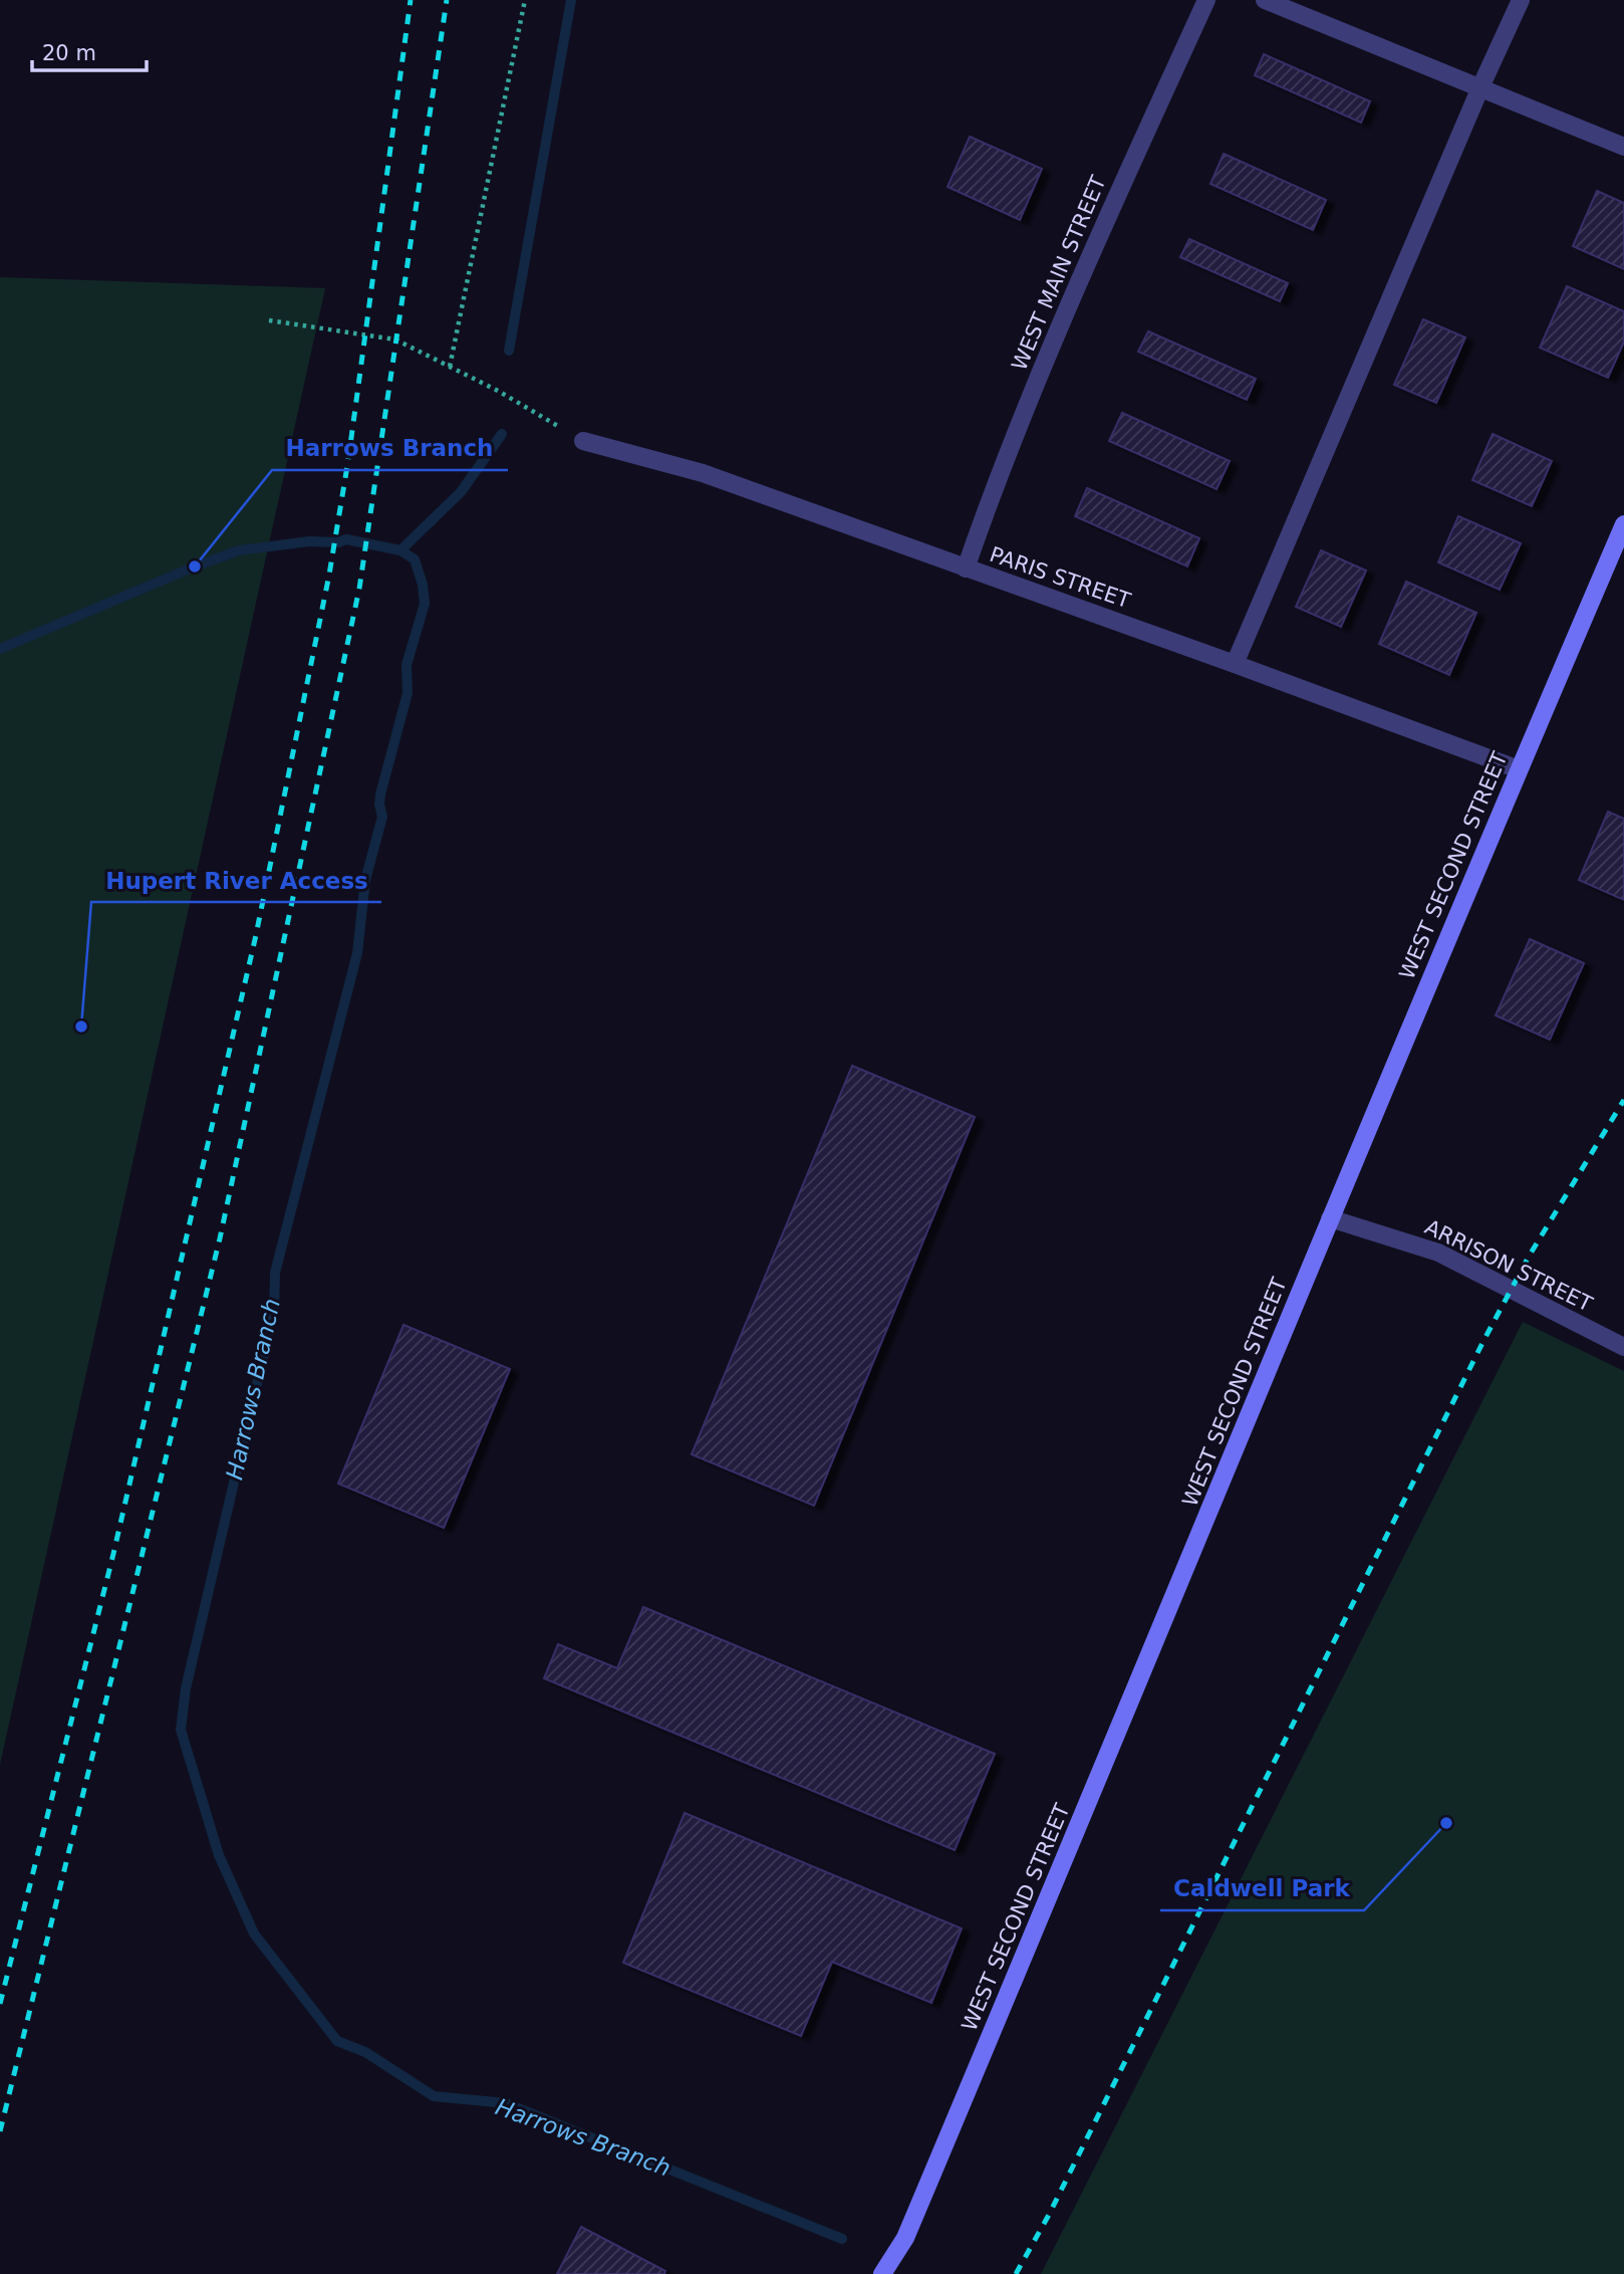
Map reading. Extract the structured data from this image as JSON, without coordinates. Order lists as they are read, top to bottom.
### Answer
{
  "streets": {
    "main road": ["WEST SECOND STREET"],
    "street": ["WEST MAIN STREET", "PARIS STREET", "ARRISON STREET"]
  },
  "crossings": [
    ["WEST MAIN STREET", "PARIS STREET"],
    ["PARIS STREET", "WEST SECOND STREET"],
    ["WEST SECOND STREET", "ARRISON STREET"]
  ],
  "water": ["Harrows Branch"],
  "places": ["Harrows Branch", "Hupert River Access", "Caldwell Park"],
  "scale_bar": "20 m"
}
